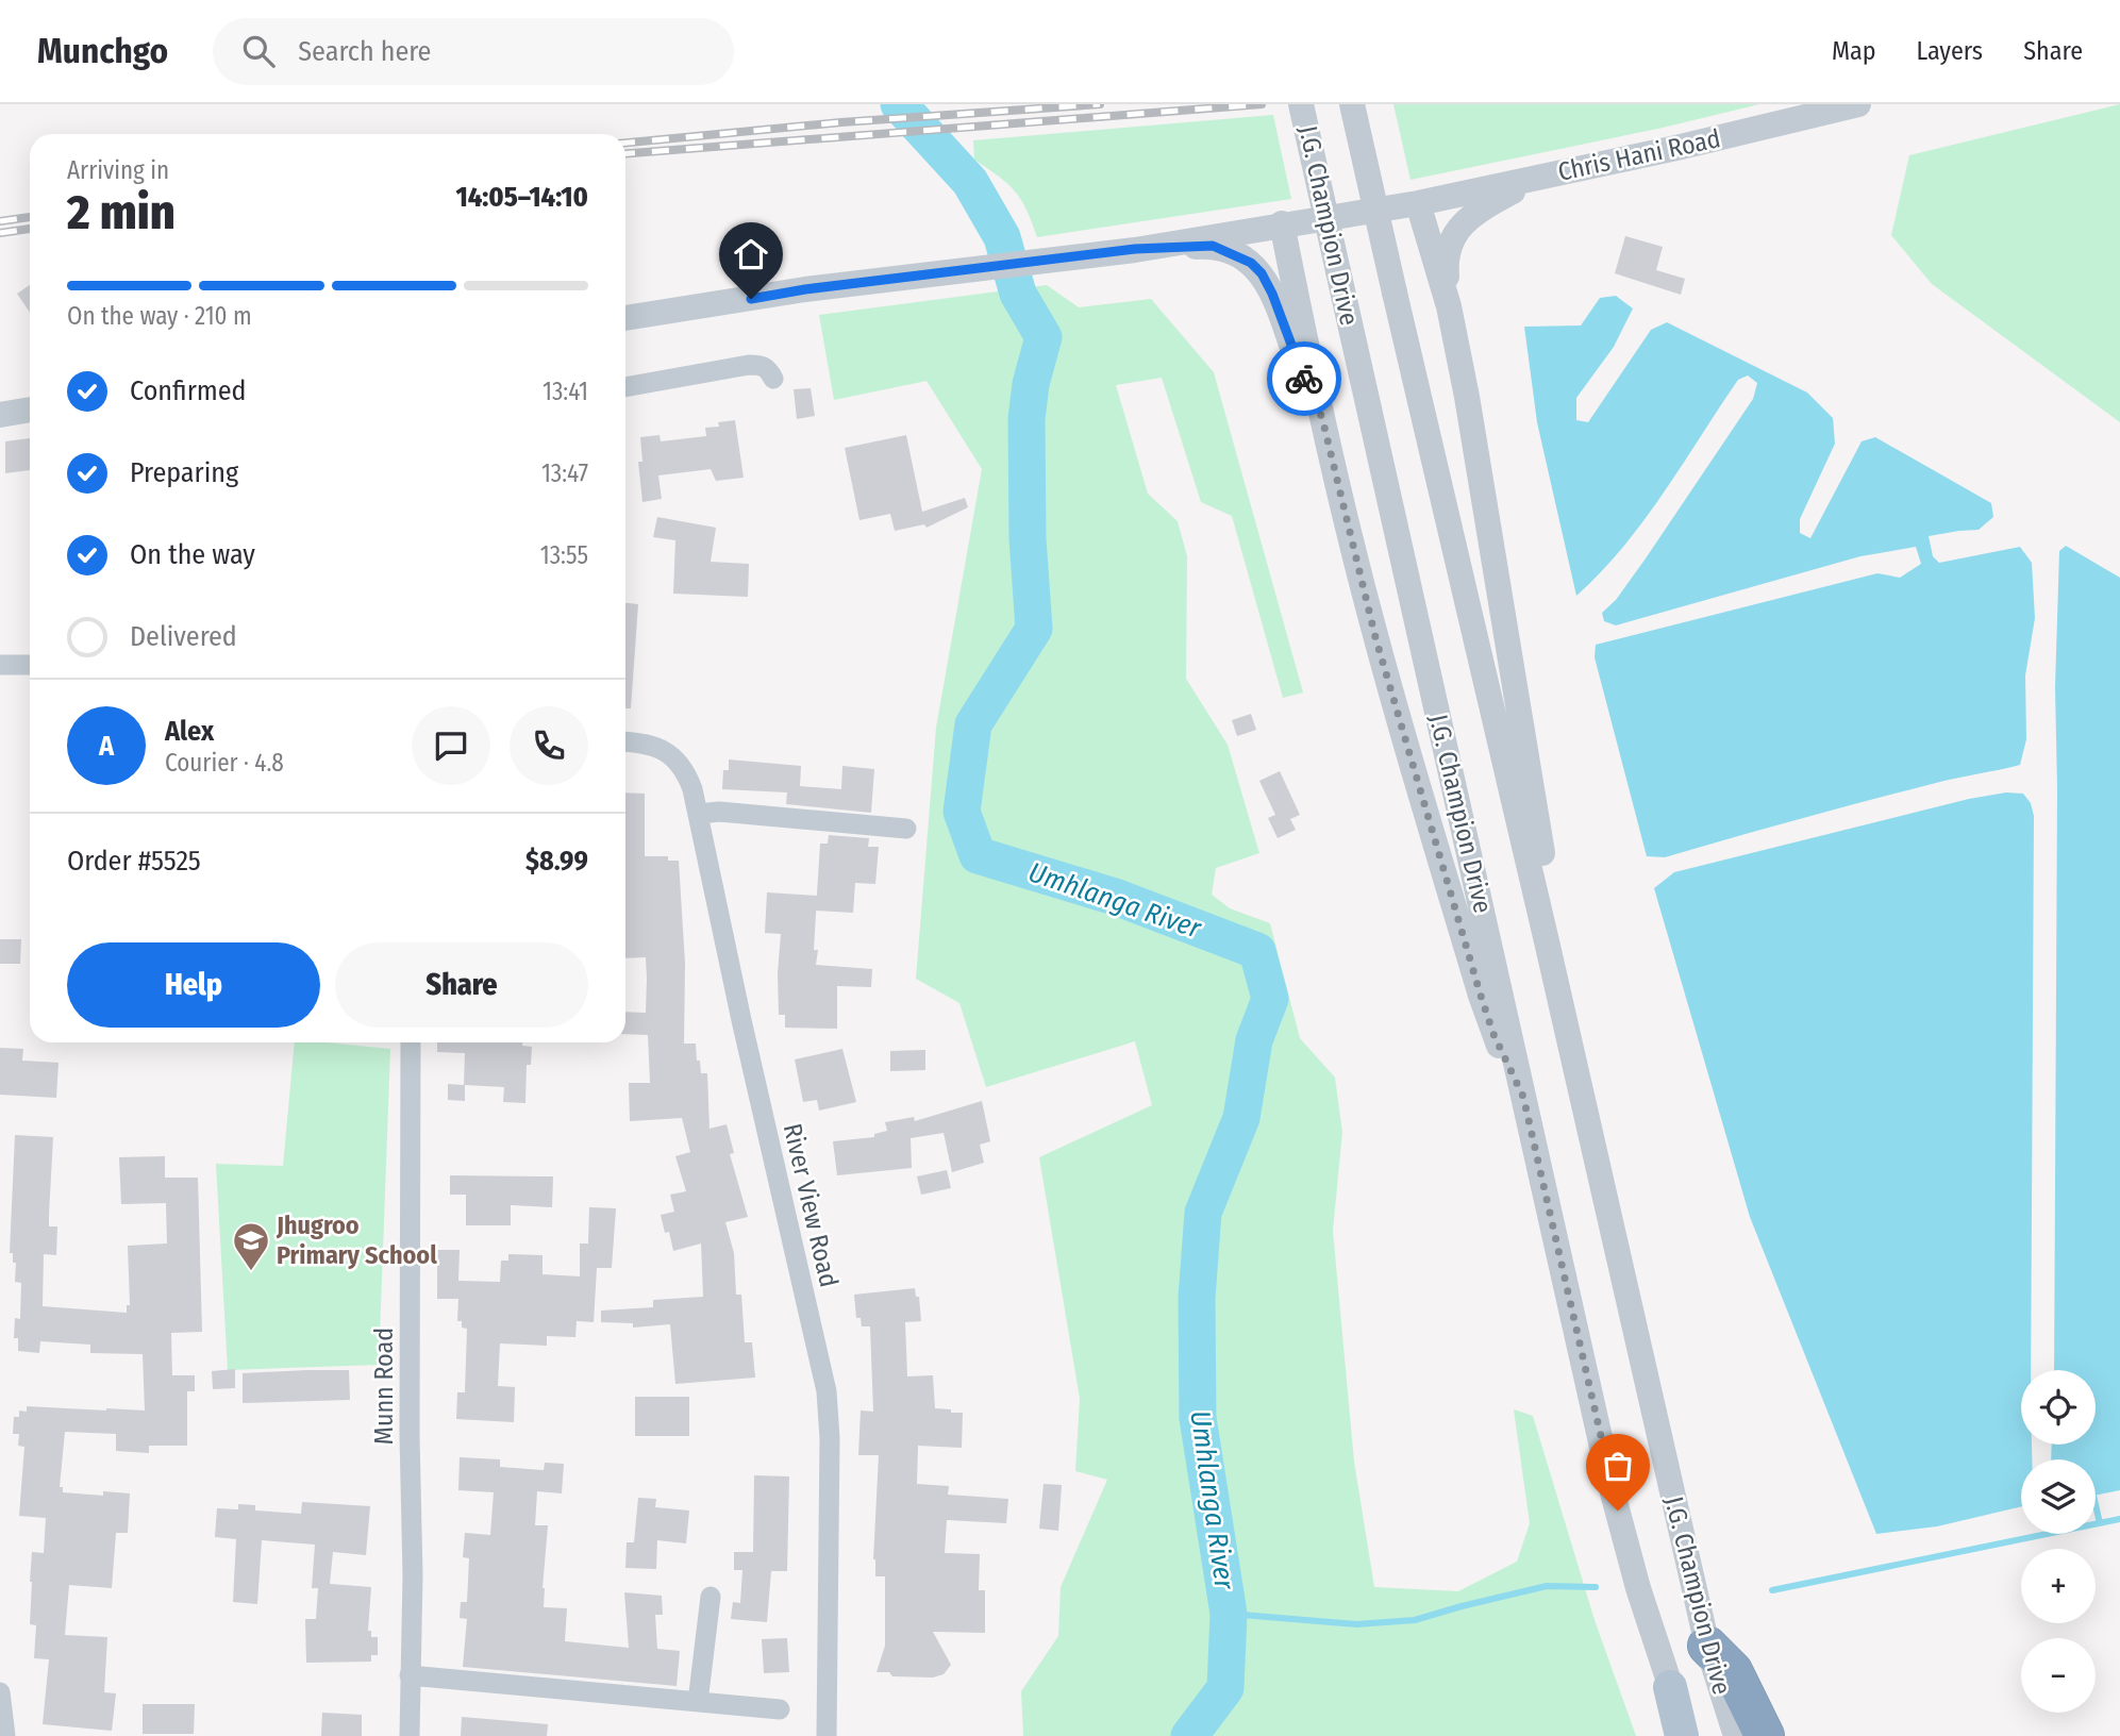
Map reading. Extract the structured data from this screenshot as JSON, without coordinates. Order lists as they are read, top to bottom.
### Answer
{
  "streets": {
    "street": [
      "Chris Hani Road",
      "J.G. Champion Drive",
      "River View Road",
      "Munn Road"
    ]
  },
  "water": ["Umhlanga River"],
  "places": {
    "school or university": ["Jhugroo Primary School"]
  },
  "page": {
    "header": "Munchgo",
    "search": "Search here",
    "nav": ["Map", "Layers", "Share"],
    "heading": ["2 min", "Arriving in", "14:05–14:10"],
    "panel": [
      "Alex",
      "Courier · 4.8",
      "Order #5525",
      "$8.99"
    ],
    "bar": "On the way · 210 m",
    "list": [
      ["Confirmed", "13:41"],
      ["Preparing", "13:47"],
      ["On the way", "13:55"],
      "Delivered"
    ],
    "round": "A",
    "buttons": ["Help", "Share"],
    "map_buttons": ["+", "−"]
  }
}
